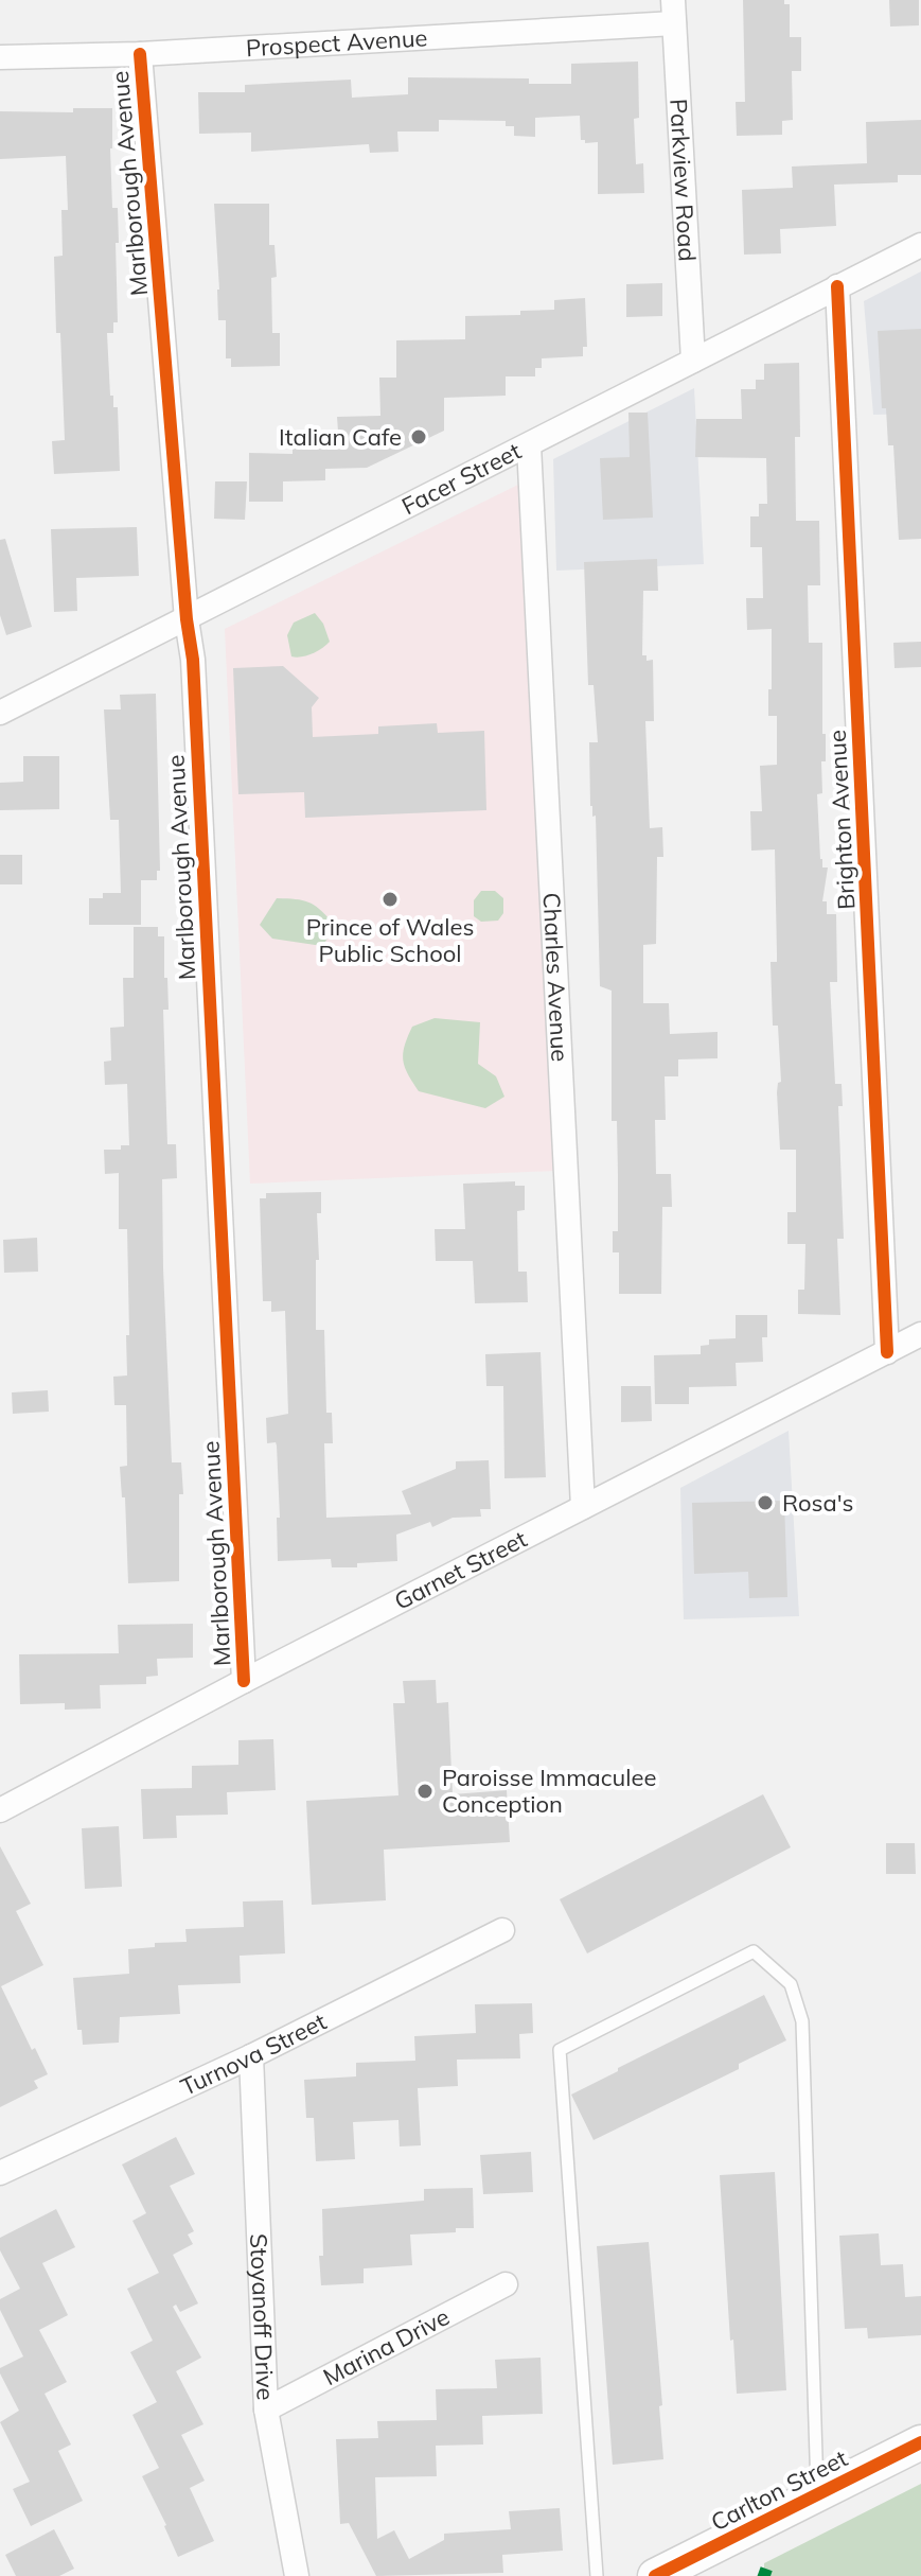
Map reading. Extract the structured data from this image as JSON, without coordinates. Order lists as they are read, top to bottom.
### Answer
{
  "streets": {
    "main road": ["Carlton Street"],
    "street": [
      "Prospect Avenue",
      "Parkview Road",
      "Marlborough Avenue",
      "Facer Street",
      "Brighton Avenue",
      "Charles Avenue",
      "Garnet Street",
      "Turnova Street",
      "Stoyanoff Drive",
      "Marina Drive"
    ]
  },
  "crossings": [
    ["Prospect Avenue", "Parkview Road"],
    ["Prospect Avenue", "Marlborough Avenue"],
    ["Parkview Road", "Facer Street"],
    ["Marlborough Avenue", "Facer Street"],
    ["Marlborough Avenue", "Garnet Street"],
    ["Facer Street", "Brighton Avenue"],
    ["Facer Street", "Charles Avenue"],
    ["Brighton Avenue", "Garnet Street"],
    ["Charles Avenue", "Garnet Street"],
    ["Turnova Street", "Stoyanoff Drive"],
    ["Stoyanoff Drive", "Marina Drive"]
  ],
  "places": [
    "Italian Cafe",
    "Prince of Wales Public School",
    "Rosa's",
    "Paroisse Immaculee Conception"
  ]
}
